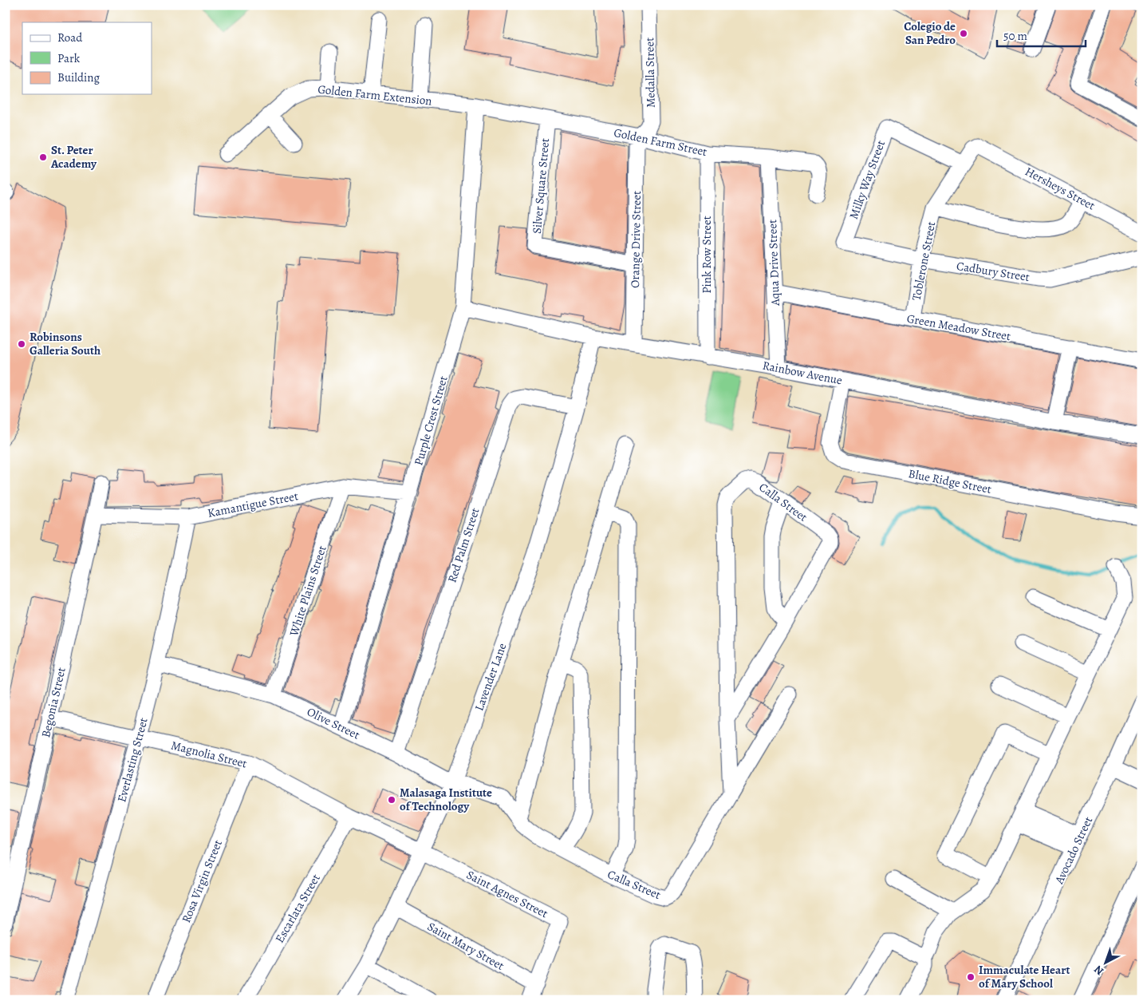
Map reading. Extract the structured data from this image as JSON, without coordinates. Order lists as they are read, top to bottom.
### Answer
{
  "streets": {
    "street": [
      "Medalla Street",
      "Golden Farm Extension",
      "Golden Farm Street",
      "Milky Way Street",
      "Silver Square Street",
      "Hersheys Street",
      "Orange Drive Street",
      "Pink Row Street",
      "Toblerone Street",
      "Aqua Drive Street",
      "Cadbury Street",
      "Green Meadow Street",
      "Rainbow Avenue",
      "Purple Crest Street",
      "Blue Ridge Street",
      "Calla Street",
      "Kamantigue Street",
      "Red Palm Street",
      "White Plains Street",
      "Lavender Lane",
      "Begonia Street",
      "Olive Street",
      "Magnolia Street",
      "Everlasting Street",
      "Avocado Street",
      "Rosa Virgin Street",
      "Saint Agnes Street",
      "Escarlata Street",
      "Saint Mary Street"
    ]
  },
  "crossings": [
    ["Medalla Street", "Golden Farm Street"],
    ["Medalla Street", "Orange Drive Street"],
    ["Golden Farm Extension", "Golden Farm Street"],
    ["Golden Farm Extension", "Purple Crest Street"],
    ["Golden Farm Street", "Silver Square Street"],
    ["Golden Farm Street", "Orange Drive Street"],
    ["Golden Farm Street", "Pink Row Street"],
    ["Golden Farm Street", "Aqua Drive Street"],
    ["Golden Farm Street", "Purple Crest Street"],
    ["Milky Way Street", "Toblerone Street"],
    ["Milky Way Street", "Cadbury Street"],
    ["Silver Square Street", "Orange Drive Street"],
    ["Hersheys Street", "Toblerone Street"],
    ["Orange Drive Street", "Rainbow Avenue"],
    ["Pink Row Street", "Rainbow Avenue"],
    ["Toblerone Street", "Cadbury Street"],
    ["Toblerone Street", "Green Meadow Street"],
    ["Aqua Drive Street", "Green Meadow Street"],
    ["Aqua Drive Street", "Rainbow Avenue"],
    ["Rainbow Avenue", "Purple Crest Street"],
    ["Rainbow Avenue", "Blue Ridge Street"],
    ["Rainbow Avenue", "Lavender Lane"],
    ["Purple Crest Street", "Kamantigue Street"],
    ["Purple Crest Street", "Olive Street"],
    ["Calla Street", "Olive Street"],
    ["Kamantigue Street", "White Plains Street"],
    ["Kamantigue Street", "Begonia Street"],
    ["Kamantigue Street", "Everlasting Street"],
    ["Red Palm Street", "Lavender Lane"],
    ["Red Palm Street", "Olive Street"],
    ["White Plains Street", "Olive Street"],
    ["Lavender Lane", "Olive Street"],
    ["Lavender Lane", "Magnolia Street"],
    ["Lavender Lane", "Saint Agnes Street"],
    ["Lavender Lane", "Saint Mary Street"],
    ["Begonia Street", "Magnolia Street"],
    ["Olive Street", "Everlasting Street"],
    ["Magnolia Street", "Everlasting Street"],
    ["Magnolia Street", "Rosa Virgin Street"],
    ["Magnolia Street", "Saint Agnes Street"],
    ["Magnolia Street", "Escarlata Street"],
    ["Saint Agnes Street", "Saint Mary Street"]
  ],
  "places": [
    "Colegio de San Pedro",
    "St. Peter Academy",
    "Robinsons Galleria South",
    "Malasaga Institute of Technology",
    "Immaculate Heart of Mary School"
  ],
  "legend": ["Road", "Park", "Building"],
  "scale_bar": "50 m",
  "north": "bottom left"
}
